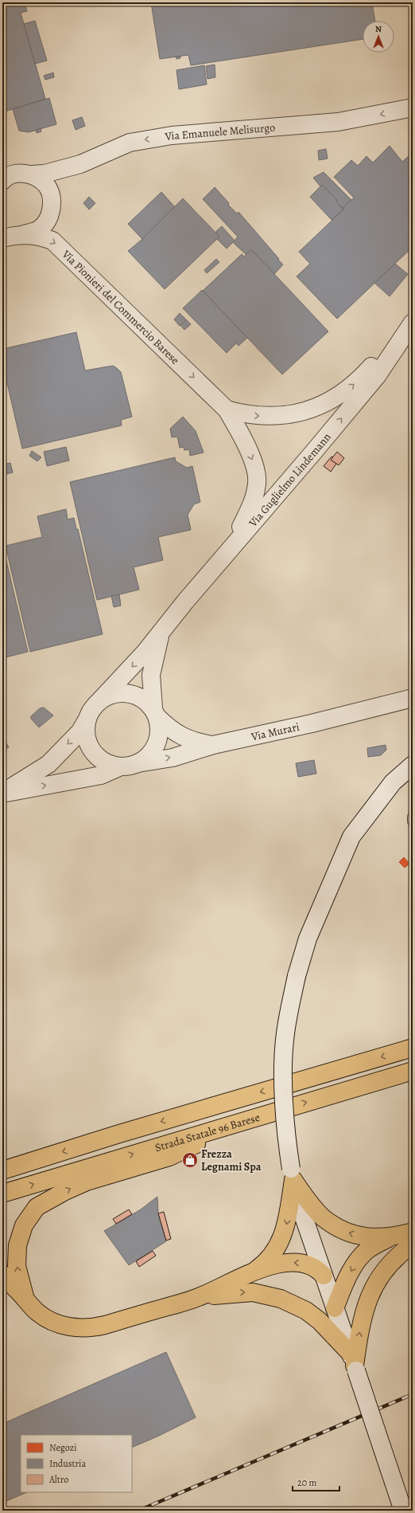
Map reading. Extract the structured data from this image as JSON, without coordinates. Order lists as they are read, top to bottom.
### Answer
{
  "streets": {
    "main road": ["Strada Statale 96 Barese"],
    "street": [
      "Via Emanuele Melisurgo",
      "Via Pionieri del Commercio Barese",
      "Via Guglielmo Lindemann",
      "Via Murari"
    ]
  },
  "crossings": [
    ["Via Guglielmo Lindemann", "Via Murari"]
  ],
  "one_way": ["Via Emanuele Melisurgo", "Via Pionieri del Commercio Barese", "Via Guglielmo Lindemann"],
  "places": {
    "shop": ["Frezza Legnami Spa"]
  },
  "legend": ["Negozi", "Industria", "Altro"],
  "scale_bar": "20 m",
  "north": "top"
}
